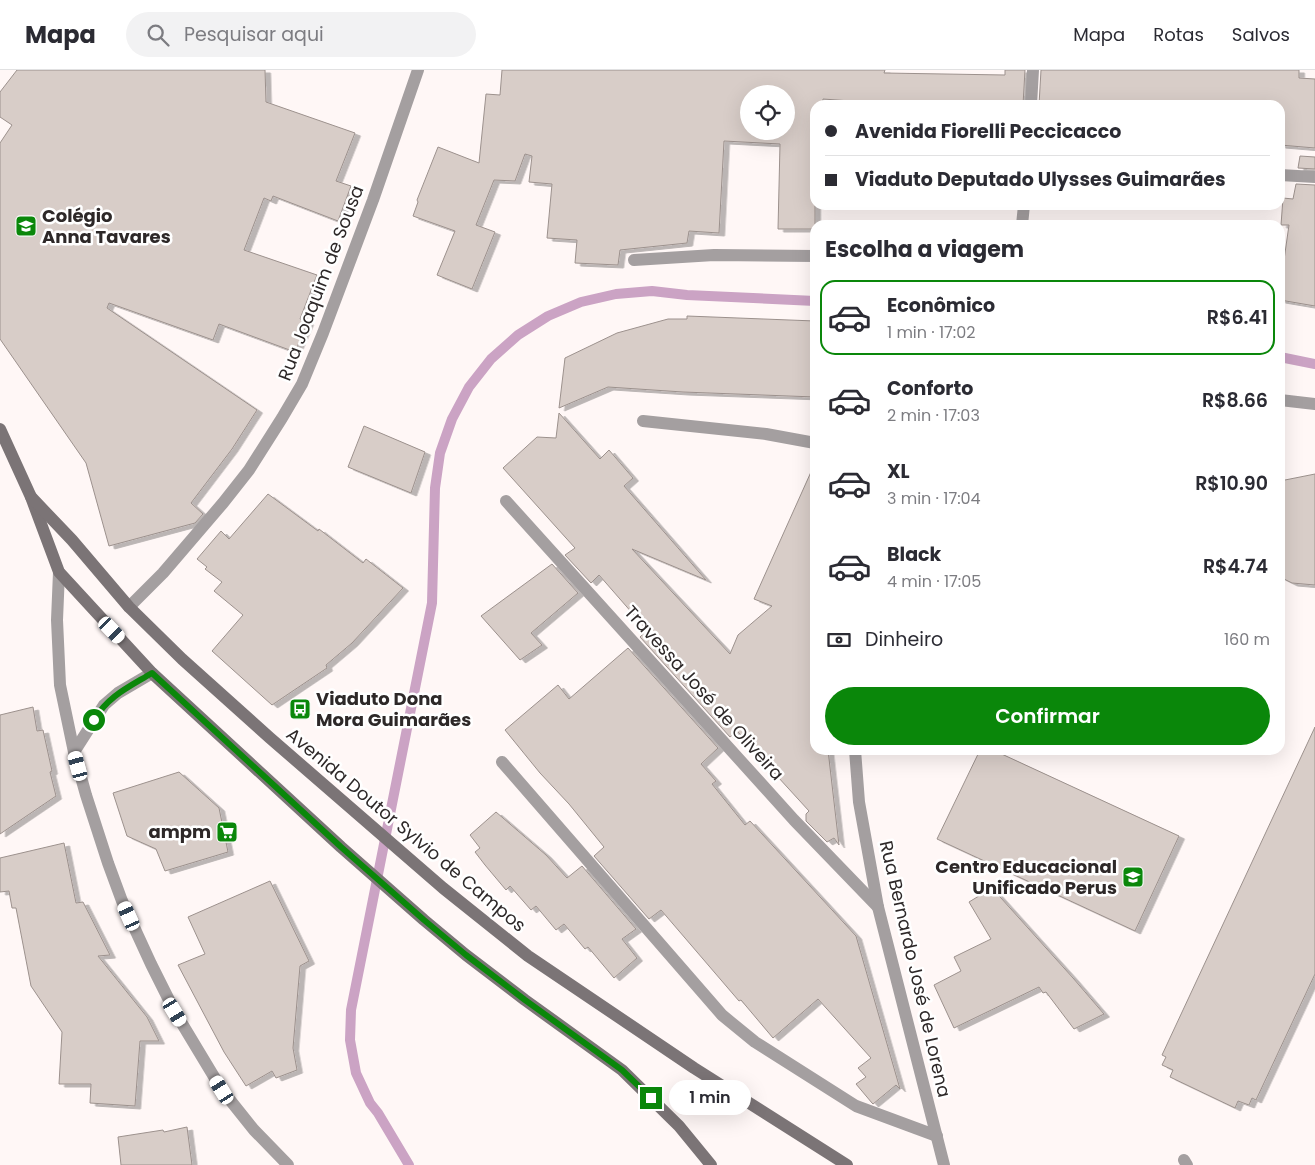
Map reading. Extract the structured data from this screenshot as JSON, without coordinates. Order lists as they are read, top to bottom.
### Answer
{
  "streets": {
    "main road": ["Avenida Doutor Sylvio de Campos"],
    "street": ["Rua Joaquim de Sousa", "Travessa José de Oliveira", "Rua Bernardo José de Lorena"]
  },
  "crossings": [
    ["Rua Joaquim de Sousa", "Avenida Doutor Sylvio de Campos"],
    ["Travessa José de Oliveira", "Rua Bernardo José de Lorena"]
  ],
  "places": {
    "school or university": ["Colégio Anna Tavares", "Centro Educacional Unificado Perus"],
    "bus stop": ["Viaduto Dona Mora Guimarães"],
    "supermarket": ["ampm"]
  },
  "page": {
    "header": "Mapa",
    "search": "Pesquisar aqui",
    "nav": ["Mapa", "Rotas", "Salvos"],
    "banner": ["Avenida Fiorelli Peccicacco", "Viaduto Deputado Ulysses Guimarães"],
    "heading": "Escolha a viagem",
    "list": [
      {
        "name": "Econômico",
        "note": "1 min · 17:02",
        "value": "R$6.41"
      },
      {
        "name": "Conforto",
        "note": "2 min · 17:03",
        "value": "R$8.66"
      },
      {
        "name": "XL",
        "note": "3 min · 17:04",
        "value": "R$10.90"
      },
      {
        "name": "Black",
        "note": "4 min · 17:05",
        "value": "R$4.74"
      }
    ],
    "pay": ["Dinheiro", "160 m"],
    "buttons": "Confirmar",
    "bubble": "1 min"
  }
}
